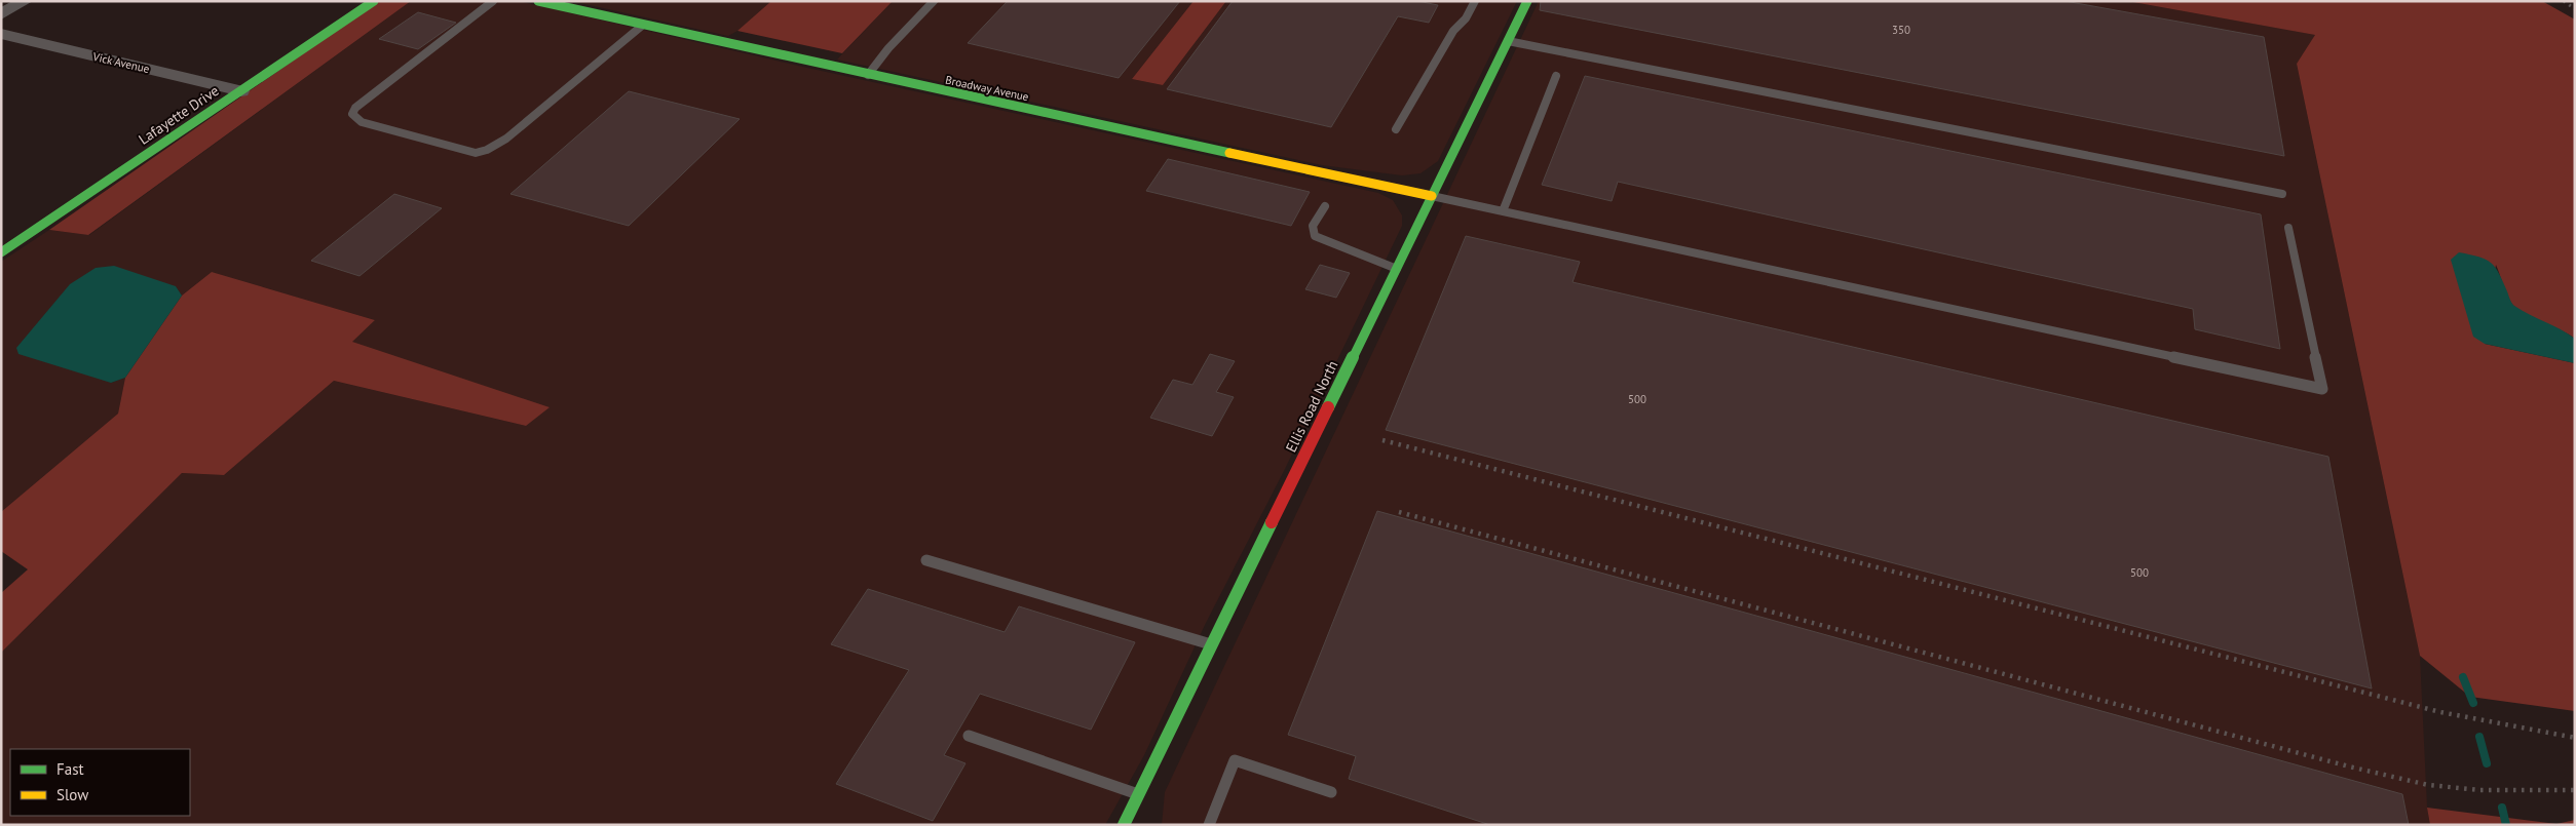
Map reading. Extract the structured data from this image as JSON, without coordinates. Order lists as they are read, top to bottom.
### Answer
{
  "streets": {
    "street": [
      "Vick Avenue",
      "Broadway Avenue",
      "Lafayette Drive",
      "Ellis Road North"
    ]
  },
  "crossings": [
    ["Vick Avenue", "Lafayette Drive"],
    ["Broadway Avenue", "Ellis Road North"]
  ],
  "house_numbers": ["350", "500", "500"],
  "legend": ["Fast", "Slow"]
}
